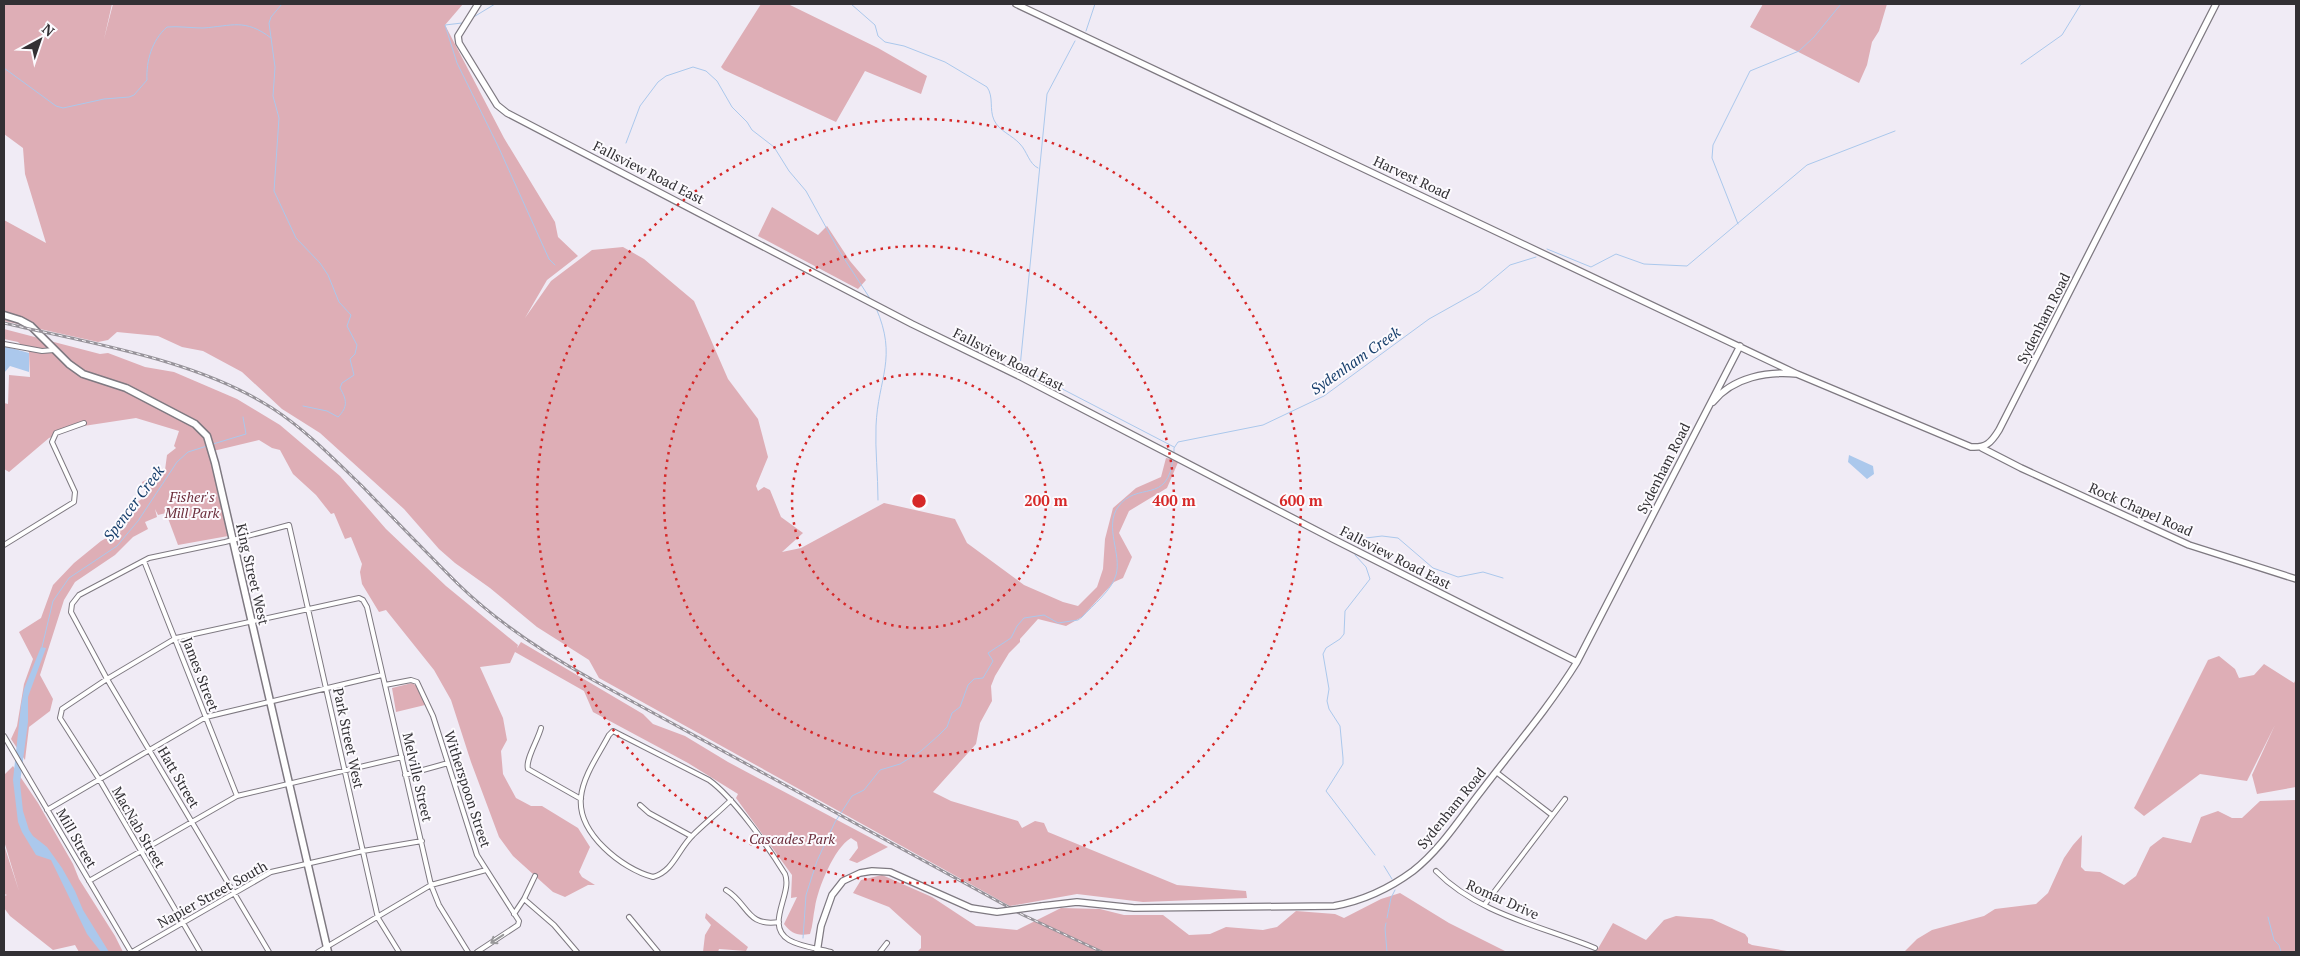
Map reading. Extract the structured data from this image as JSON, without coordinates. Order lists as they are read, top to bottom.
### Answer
{
  "streets": {
    "main road": ["King Street West"],
    "street": [
      "Fallsview Road East",
      "Harvest Road",
      "Sydenham Road",
      "Rock Chapel Road",
      "James Street",
      "Park Street West",
      "Hatt Street",
      "Melville Street",
      "Witherspoon Street",
      "MacNab Street",
      "Mill Street",
      "Napier Street South",
      "Romar Drive"
    ]
  },
  "crossings": [
    ["Fallsview Road East", "Sydenham Road"],
    ["Harvest Road", "Sydenham Road"],
    ["Sydenham Road", "Rock Chapel Road"],
    ["King Street West", "Park Street West"],
    ["King Street West", "Napier Street South"],
    ["James Street", "Hatt Street"],
    ["Park Street West", "Melville Street"],
    ["Park Street West", "Napier Street South"],
    ["Hatt Street", "MacNab Street"],
    ["Hatt Street", "Napier Street South"],
    ["Melville Street", "Witherspoon Street"],
    ["Melville Street", "Napier Street South"],
    ["MacNab Street", "Napier Street South"],
    ["Mill Street", "Napier Street South"]
  ],
  "water": ["Sydenham Creek", "Spencer Creek"],
  "parks": ["Fisher's Mill Park", "Cascades Park"],
  "north": "top right",
  "rings": ["200 m", "400 m", "600 m"]
}
